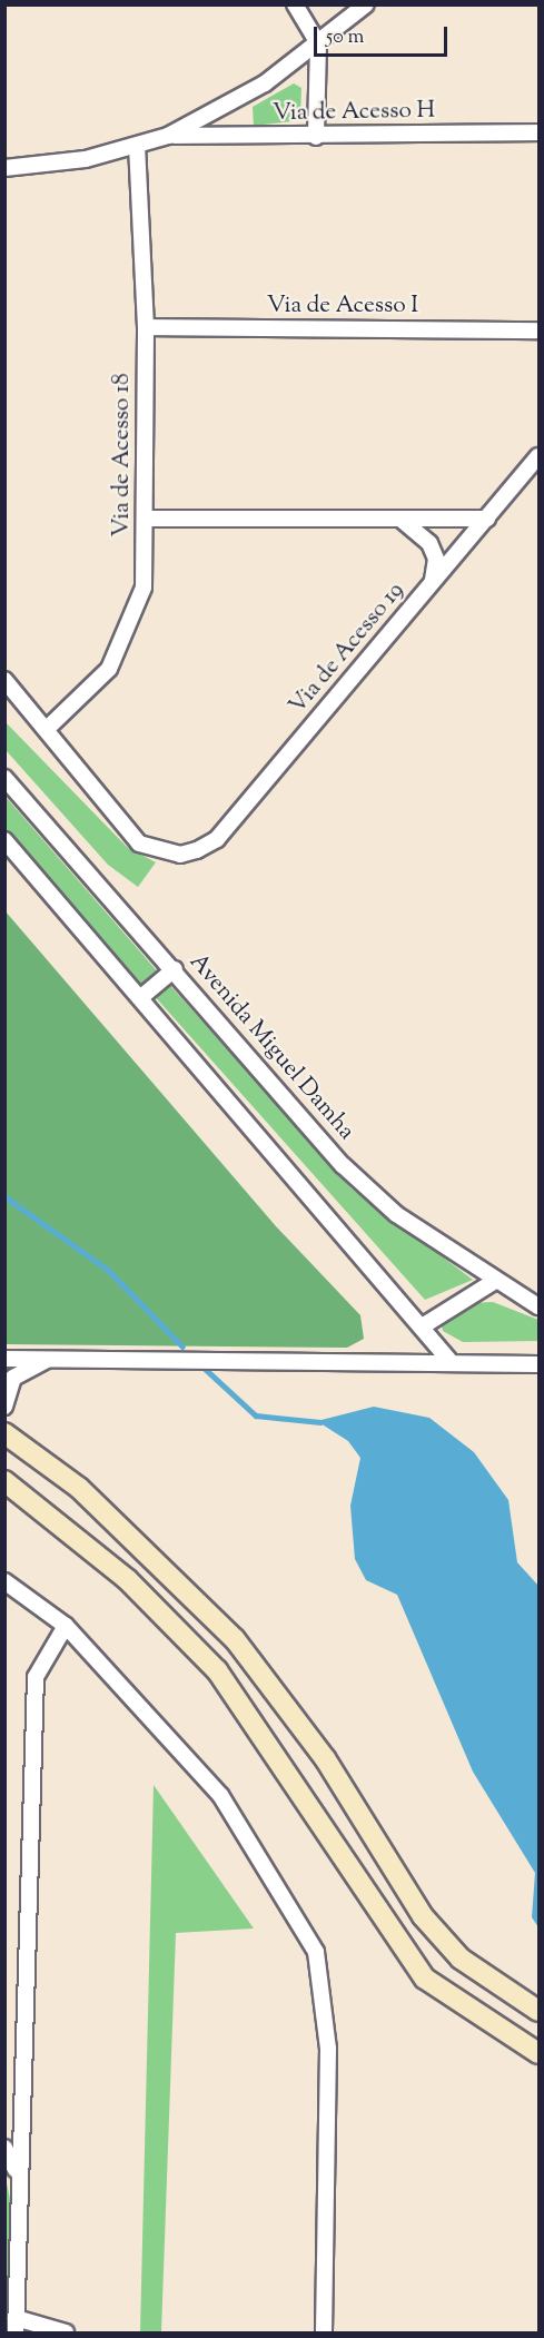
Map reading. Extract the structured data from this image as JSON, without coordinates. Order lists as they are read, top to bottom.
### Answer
{
  "streets": {
    "street": [
      "Via de Acesso H",
      "Via de Acesso I",
      "Via de Acesso 18",
      "Via de Acesso 19",
      "Avenida Miguel Damha"
    ]
  },
  "crossings": [
    ["Via de Acesso I", "Via de Acesso 18"],
    ["Via de Acesso 18", "Via de Acesso 19"]
  ],
  "scale_bar": "50 m"
}
